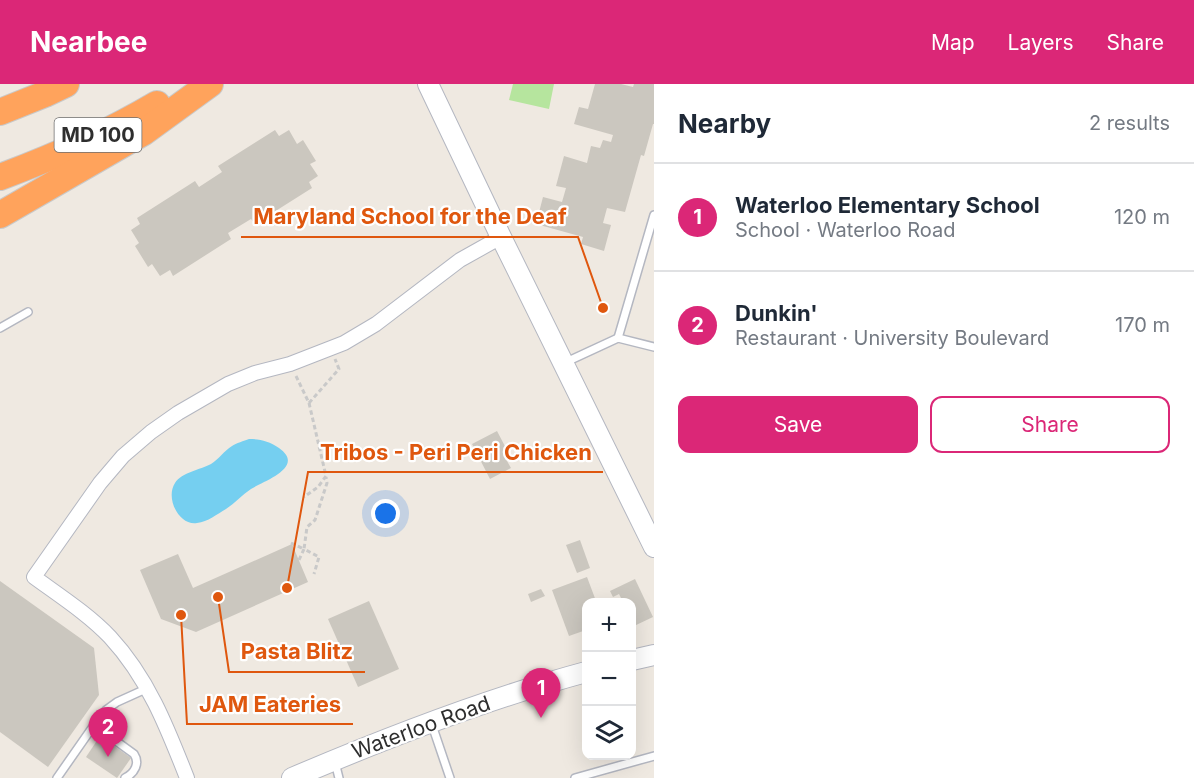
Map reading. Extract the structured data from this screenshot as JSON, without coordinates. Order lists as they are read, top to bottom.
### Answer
{
  "streets": {
    "highway": ["MD 100"],
    "street": ["Waterloo Road"]
  },
  "places": [
    "Maryland School for the Deaf",
    "Tribos - Peri Peri Chicken",
    "Pasta Blitz",
    "JAM Eateries"
  ],
  "page": {
    "header": "Nearbee",
    "nav": ["Map", "Layers", "Share"],
    "heading": ["Nearby", "2 results"],
    "list": [
      {
        "mark": "1",
        "name": "Waterloo Elementary School",
        "note": "School · Waterloo Road",
        "value": "120 m"
      },
      {
        "mark": "2",
        "name": "Dunkin'",
        "note": "Restaurant · University Boulevard",
        "value": "170 m"
      }
    ],
    "buttons": ["Save", "Share"],
    "map_buttons": ["+", "−"],
    "pins": ["1", "2"]
  }
}
